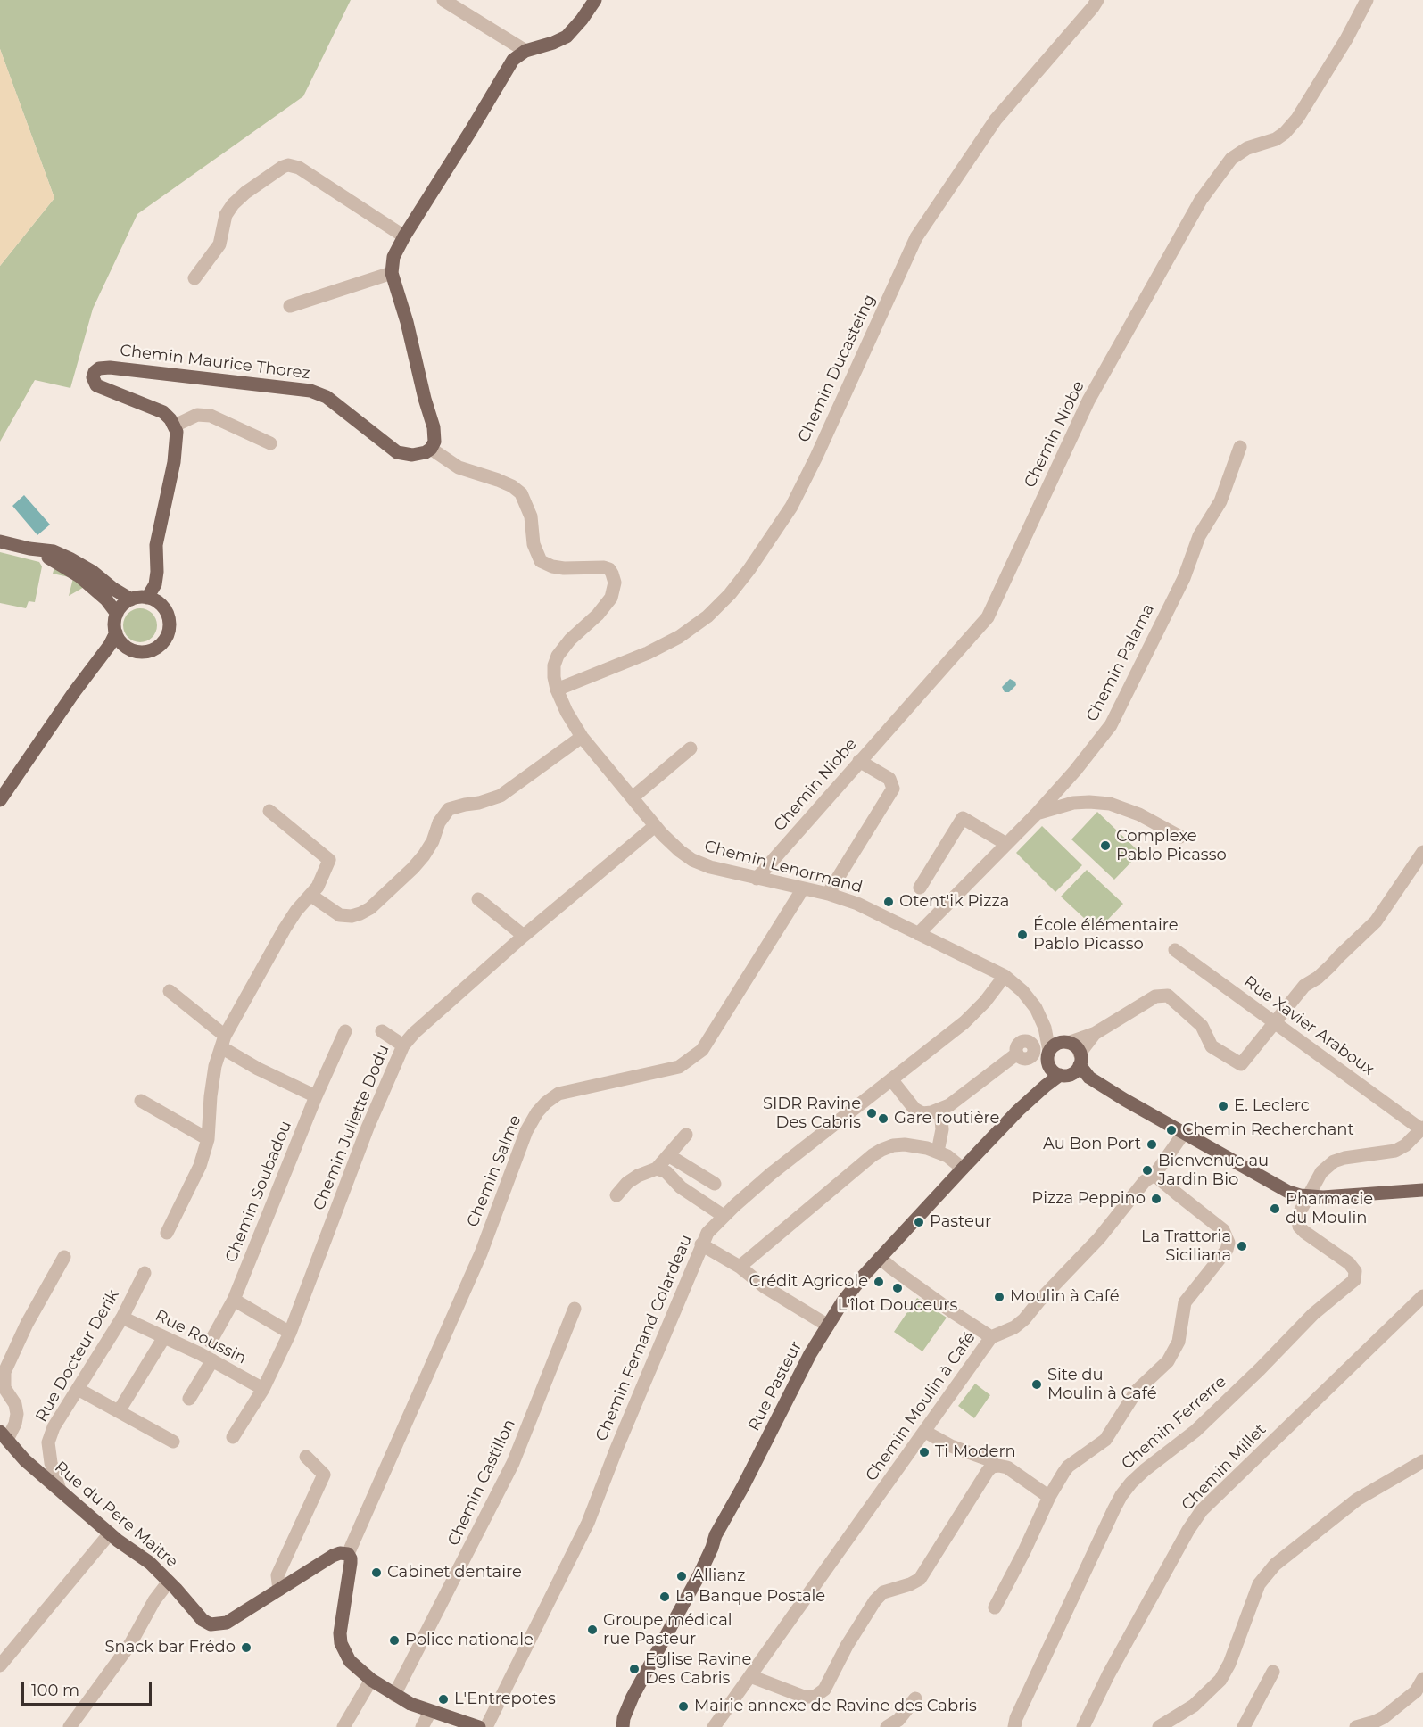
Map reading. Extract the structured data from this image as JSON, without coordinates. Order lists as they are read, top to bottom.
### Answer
{
  "streets": {
    "main road": ["Chemin Maurice Thorez", "Rue Pasteur", "Rue du Pere Maitre"],
    "street": [
      "Chemin Ducasteing",
      "Chemin Niobe",
      "Chemin Palama",
      "Chemin Lenormand",
      "Rue Xavier Araboux",
      "Chemin Juliette Dodu",
      "Chemin Salme",
      "Chemin Soubadou",
      "Rue Roussin",
      "Chemin Fernand Colardeau",
      "Rue Docteur Derik",
      "Chemin Moulin à Café",
      "Chemin Ferrerre",
      "Chemin Millet",
      "Chemin Castillon"
    ]
  },
  "crossings": [
    ["Chemin Maurice Thorez", "Chemin Lenormand"],
    ["Chemin Ducasteing", "Chemin Lenormand"],
    ["Chemin Niobe", "Chemin Lenormand"],
    ["Chemin Palama", "Chemin Lenormand"],
    ["Chemin Lenormand", "Chemin Juliette Dodu"],
    ["Chemin Lenormand", "Chemin Salme"],
    ["Chemin Lenormand", "Chemin Fernand Colardeau"],
    ["Chemin Juliette Dodu", "Rue Roussin"],
    ["Chemin Salme", "Rue du Pere Maitre"],
    ["Rue Roussin", "Rue Docteur Derik"],
    ["Rue Docteur Derik", "Rue du Pere Maitre"]
  ],
  "places": [
    "Complexe Pablo Picasso",
    "Otent'ik Pizza",
    "École élémentaire Pablo Picasso",
    "E. Leclerc",
    "SIDR Ravine Des Cabris",
    "Gare routière",
    "Chemin Recherchant",
    "Au Bon Port",
    "Bienvenue au Jardin Bio",
    "Pizza Peppino",
    "Pharmacie du Moulin",
    "Pasteur",
    "La Trattoria Siciliana",
    "Crédit Agricole",
    "L'îlot Douceurs",
    "Moulin à Café",
    "Site du Moulin à Café",
    "Ti Modern",
    "Cabinet dentaire",
    "Allianz",
    "La Banque Postale",
    "Groupe médical rue Pasteur",
    "Police nationale",
    "Snack bar Frédo",
    "Eglise Ravine Des Cabris",
    "L'Entrepotes",
    "Mairie annexe de Ravine des Cabris"
  ],
  "scale_bar": "100 m"
}
